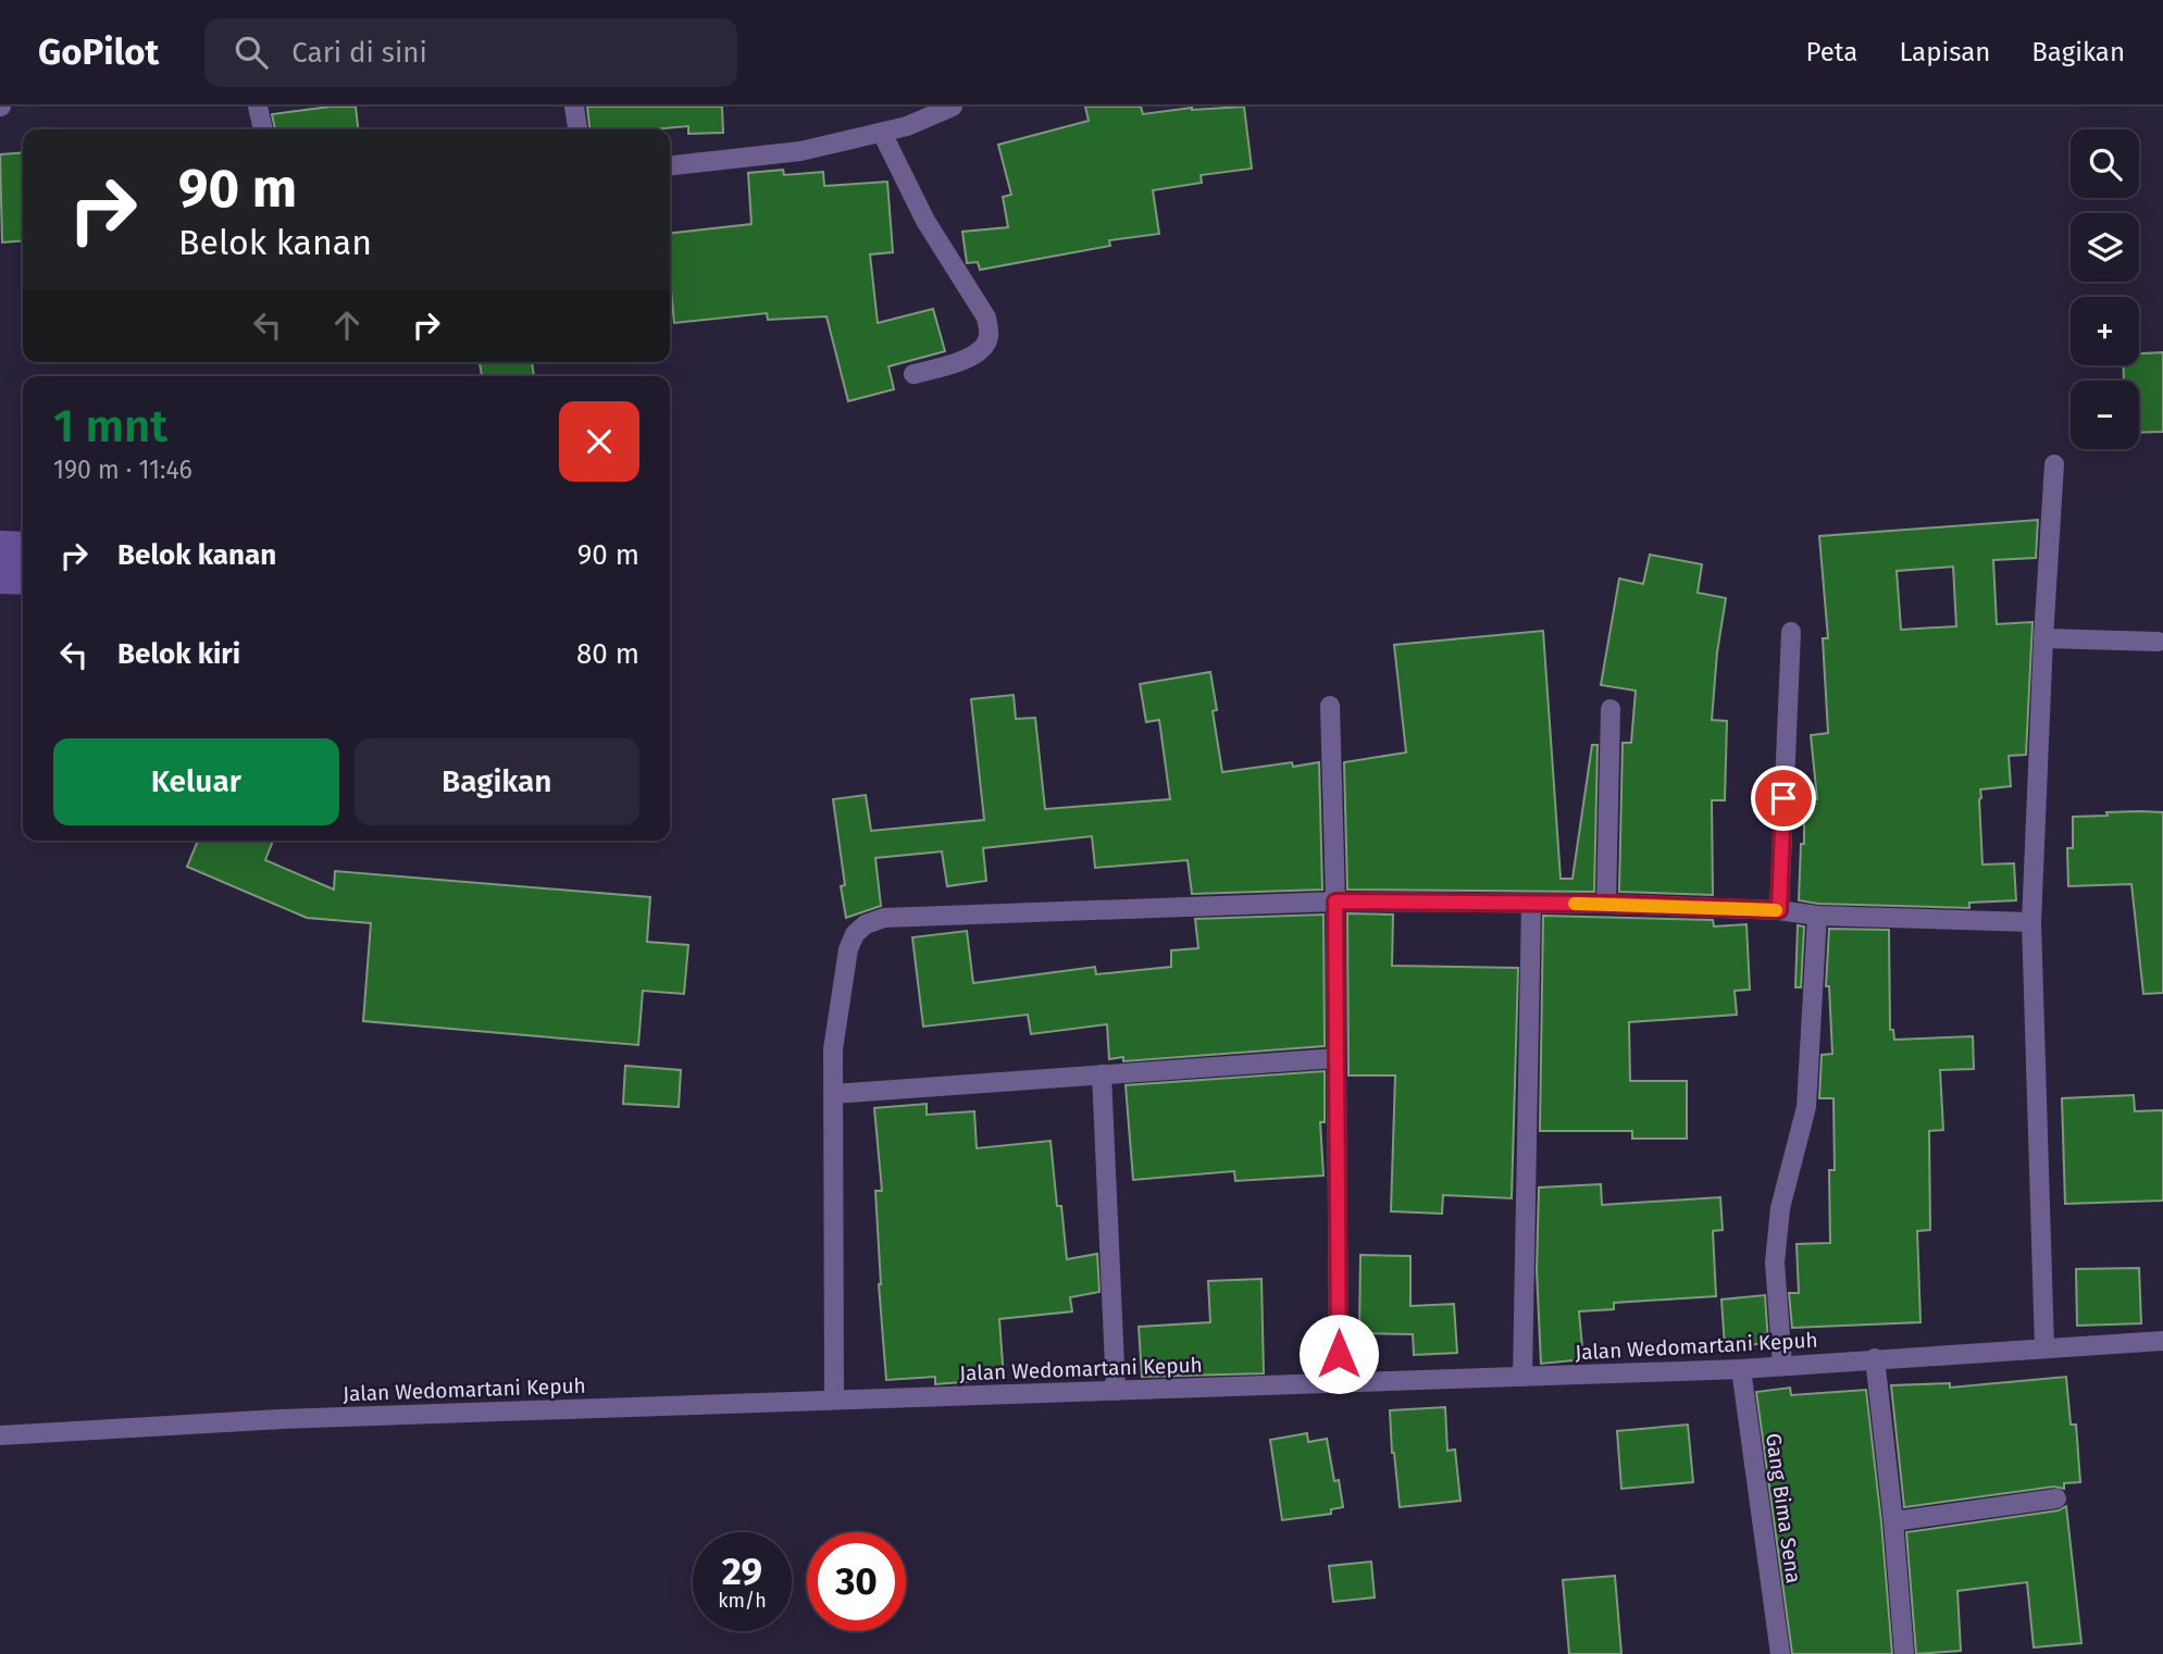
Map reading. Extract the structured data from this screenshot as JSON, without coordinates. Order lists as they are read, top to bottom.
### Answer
{
  "streets": {
    "street": ["Jalan Wedomartani Kepuh", "Gang Bima Sena"]
  },
  "crossings": [
    ["Jalan Wedomartani Kepuh", "Gang Bima Sena"]
  ],
  "page": {
    "header": "GoPilot",
    "search": "Cari di sini",
    "nav": ["Peta", "Lapisan", "Bagikan"],
    "map_buttons": ["+", "−"],
    "turn": ["90 m", "Belok kanan"],
    "heading": ["1 mnt", "190 m · 11:46"],
    "list": [
      {
        "name": "Belok kanan",
        "value": "90 m"
      },
      {
        "name": "Belok kiri",
        "value": "80 m"
      }
    ],
    "buttons": ["Keluar", "Bagikan"],
    "speed": "29 km/h",
    "limit": "30"
  }
}
